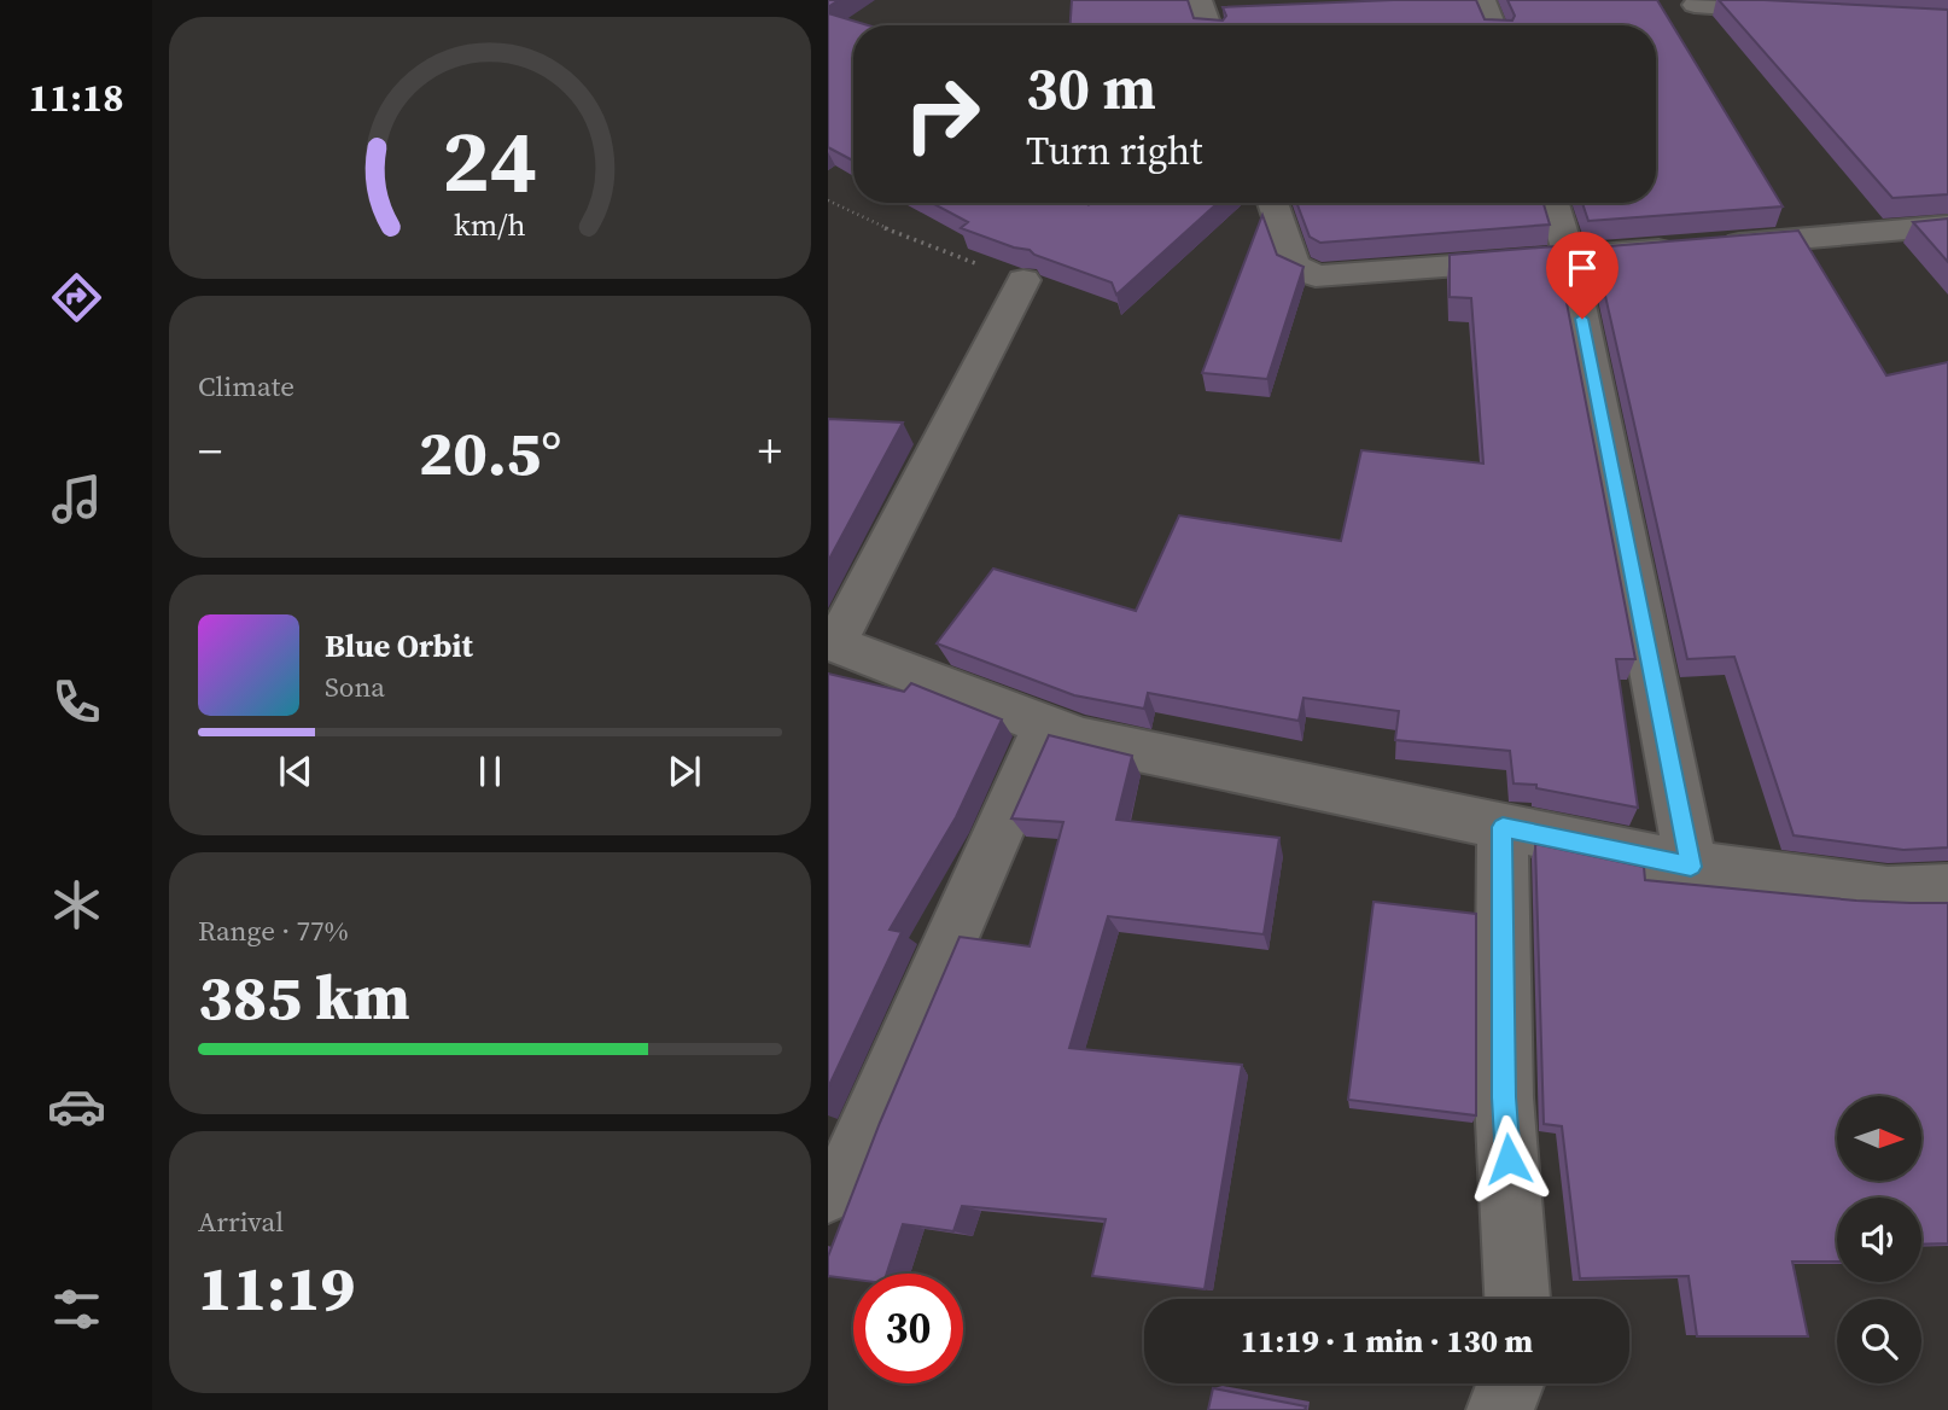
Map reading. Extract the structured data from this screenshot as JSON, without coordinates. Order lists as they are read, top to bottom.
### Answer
{
  "north": "right",
  "page": {
    "tabs": "11:18",
    "turn": ["30 m", "Turn right"],
    "tile": [
      "Climate",
      ["Range · 77%", "385 km"],
      ["Arrival", "11:19"]
    ],
    "heat": ["−", "20.5°", "+"],
    "song": ["Blue Orbit", "Sona"],
    "limit": "30",
    "trip": "11:19 · 1 min · 130 m",
    "gauge": ["24", "km/h"]
  }
}
